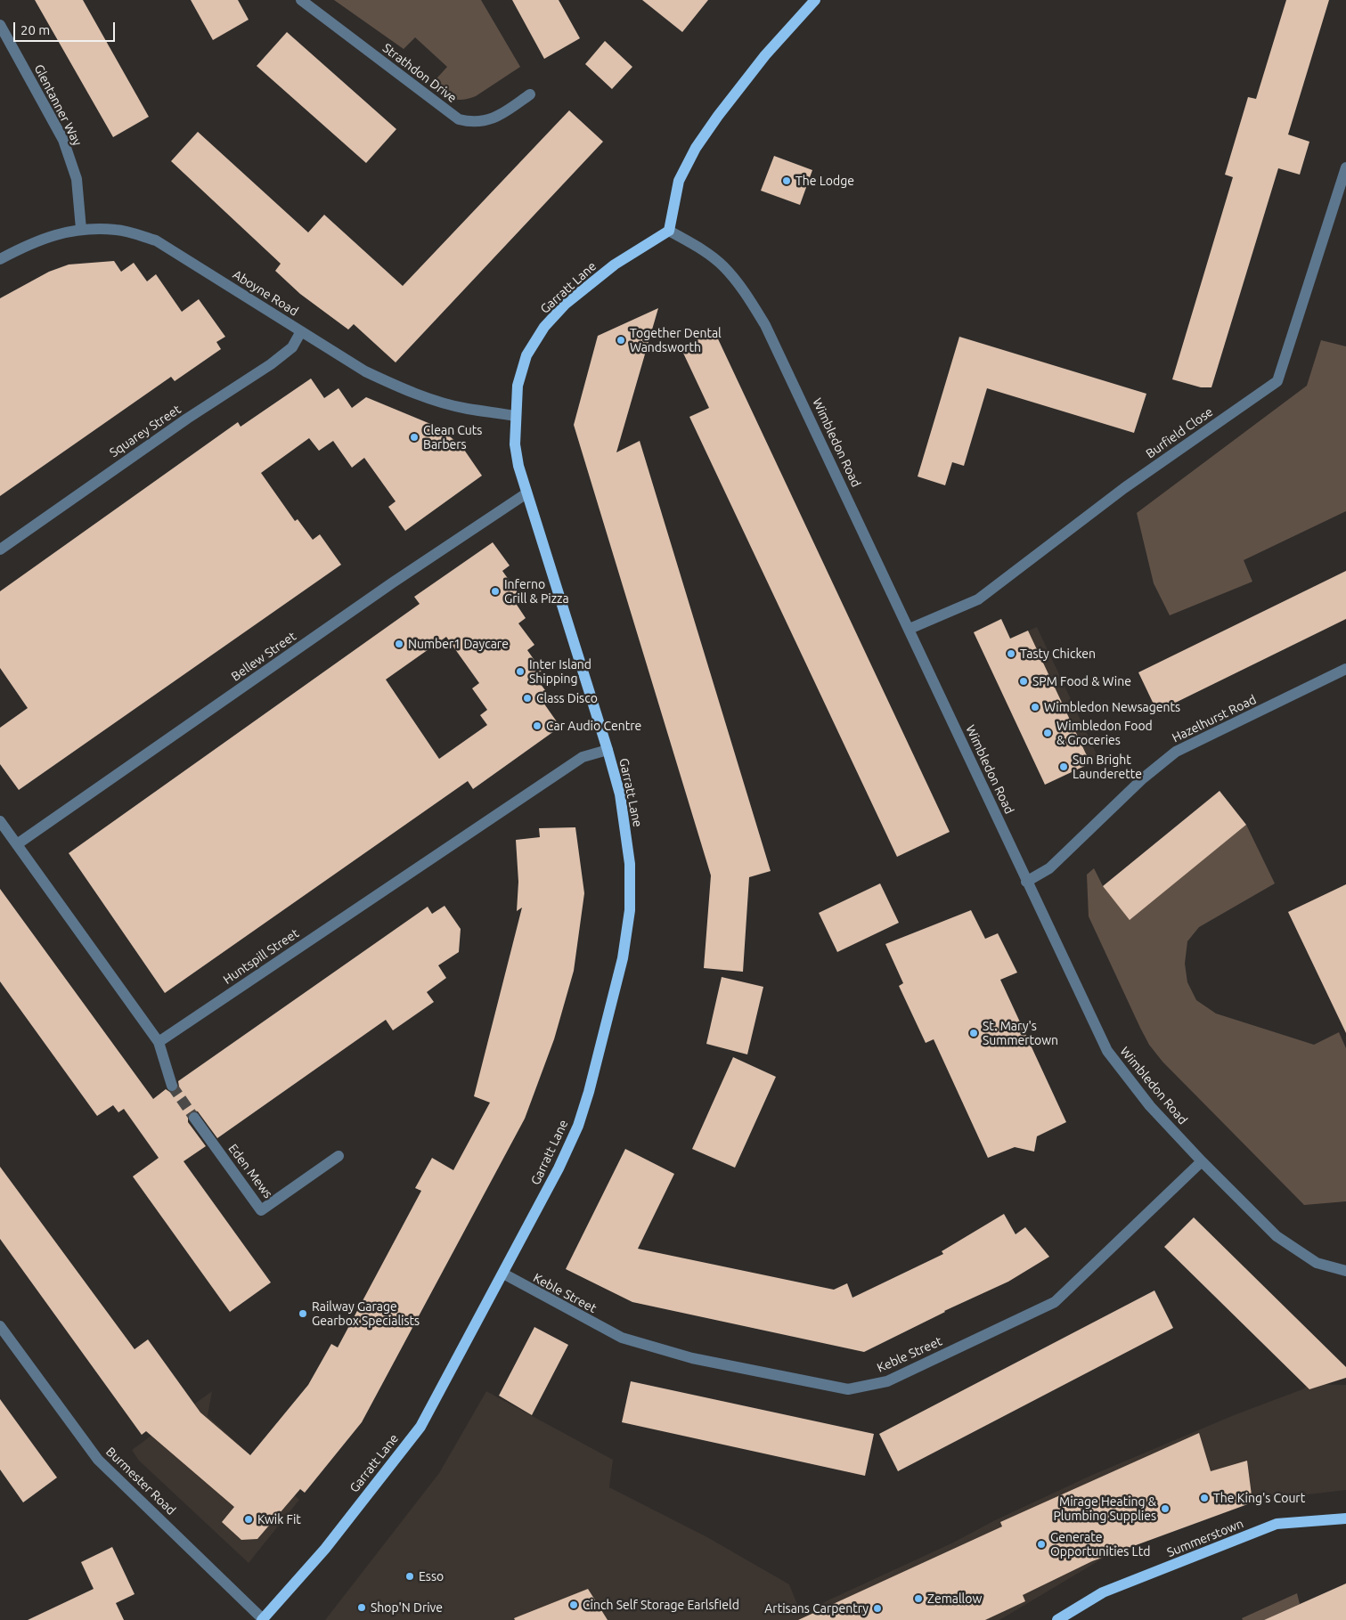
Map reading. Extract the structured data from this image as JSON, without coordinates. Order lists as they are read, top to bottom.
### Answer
{
  "streets": {
    "main road": ["Garratt Lane", "Summerstown"],
    "street": [
      "Strathdon Drive",
      "Glentanner Way",
      "Aboyne Road",
      "Squarey Street",
      "Burfield Close",
      "Wimbledon Road",
      "Bellew Street",
      "Hazelhurst Road",
      "Huntspill Street",
      "Eden Mews",
      "Keble Street",
      "Burmester Road"
    ]
  },
  "crossings": [
    ["Glentanner Way", "Aboyne Road"],
    ["Garratt Lane", "Aboyne Road"],
    ["Garratt Lane", "Wimbledon Road"],
    ["Garratt Lane", "Bellew Street"],
    ["Garratt Lane", "Huntspill Street"],
    ["Garratt Lane", "Keble Street"],
    ["Garratt Lane", "Burmester Road"],
    ["Aboyne Road", "Squarey Street"],
    ["Burfield Close", "Wimbledon Road"],
    ["Wimbledon Road", "Hazelhurst Road"],
    ["Wimbledon Road", "Keble Street"]
  ],
  "places": [
    "The Lodge",
    "Together Dental Wandsworth",
    "Clean Cuts Barbers",
    "Inferno Grill & Pizza",
    "Number1 Daycare",
    "Tasty Chicken",
    "Inter Island Shipping",
    "SPM Food & Wine",
    "Class Disco",
    "Wimbledon Newsagents",
    "Car Audio Centre",
    "Wimbledon Food & Groceries",
    "Sun Bright Launderette",
    "St. Mary's Summertown",
    "Railway Garage Gearbox Specialists",
    "The King's Court",
    "Mirage Heating & Plumbing Supplies",
    "Kwik Fit",
    "Generate Opportunities Ltd",
    "Esso",
    "Zemallow",
    "Cinch Self Storage Earlsfield",
    "Shop'N Drive",
    "Artisans Carpentry"
  ],
  "scale_bar": "20 m"
}
